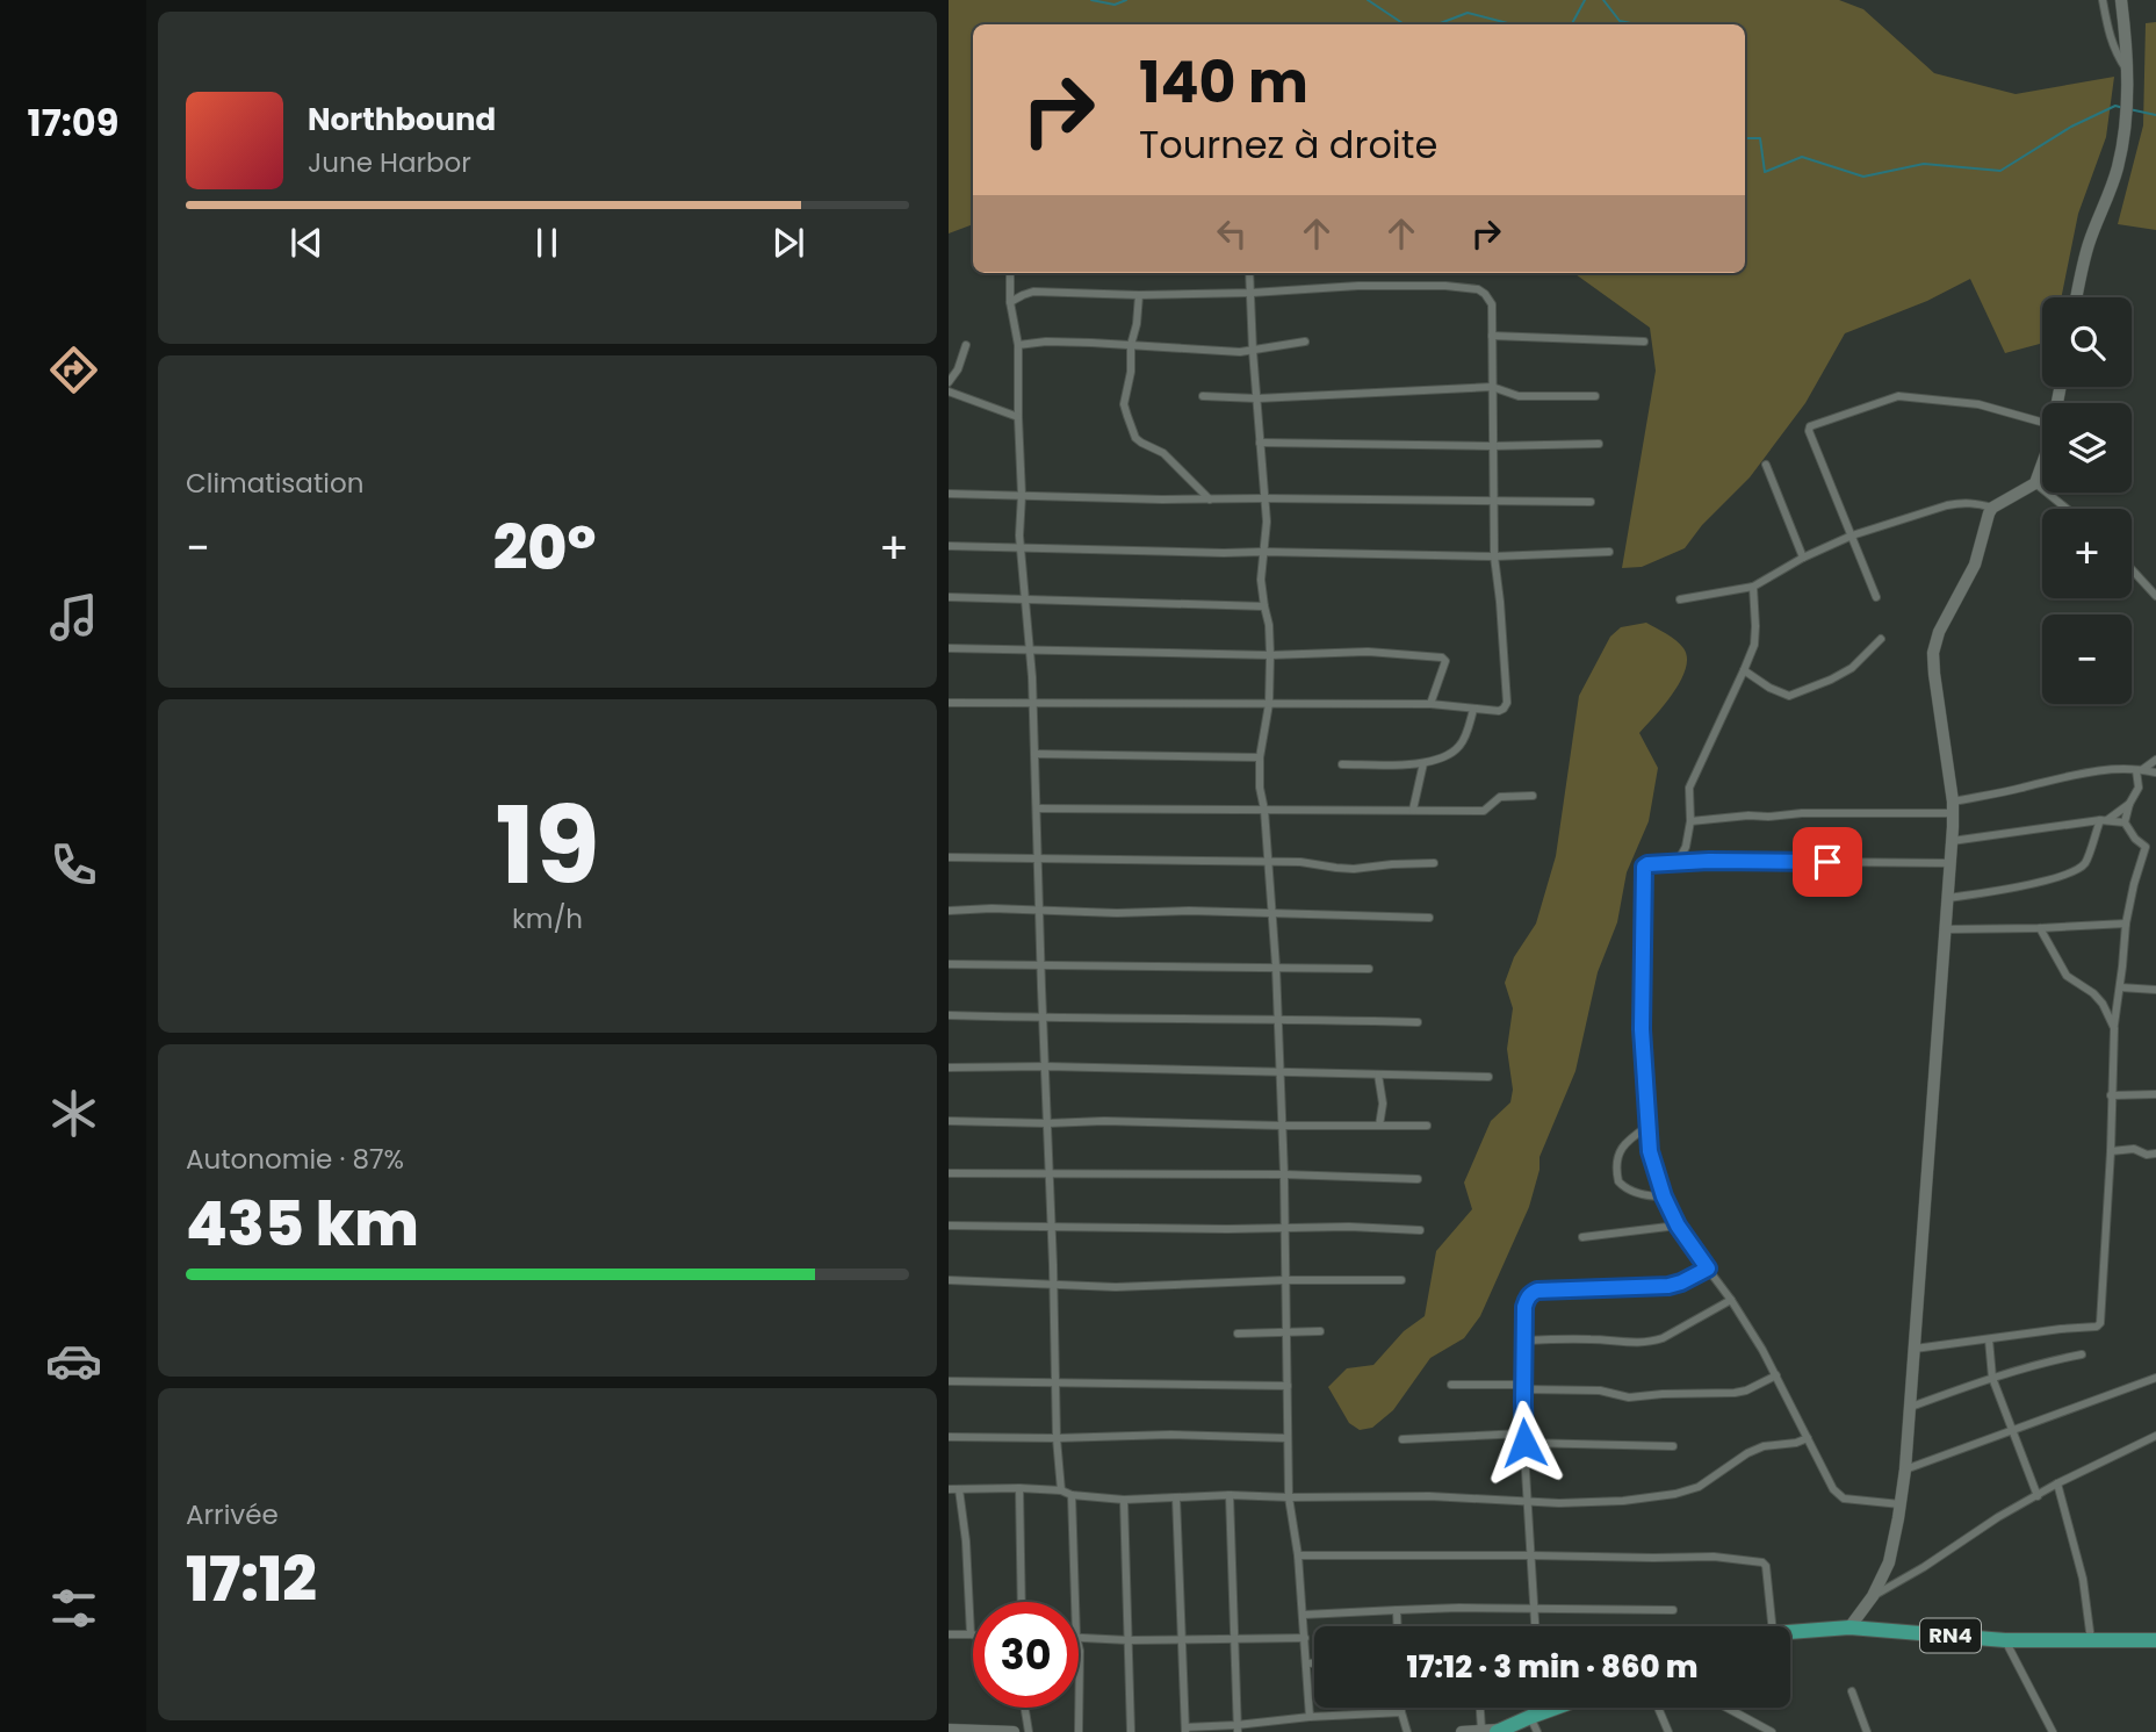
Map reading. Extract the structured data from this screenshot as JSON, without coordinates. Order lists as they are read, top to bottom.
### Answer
{
  "streets": {
    "highway": ["RN4"]
  },
  "page": {
    "tabs": "17:09",
    "turn": ["140 m", "Tournez à droite"],
    "song": ["Northbound", "June Harbor"],
    "map_buttons": ["+", "−"],
    "tile": [
      "Climatisation",
      ["19", "km/h"],
      ["Autonomie · 87%", "435 km"],
      ["Arrivée", "17:12"]
    ],
    "heat": ["−", "20°", "+"],
    "limit": "30",
    "trip": "17:12 · 3 min · 860 m"
  }
}
